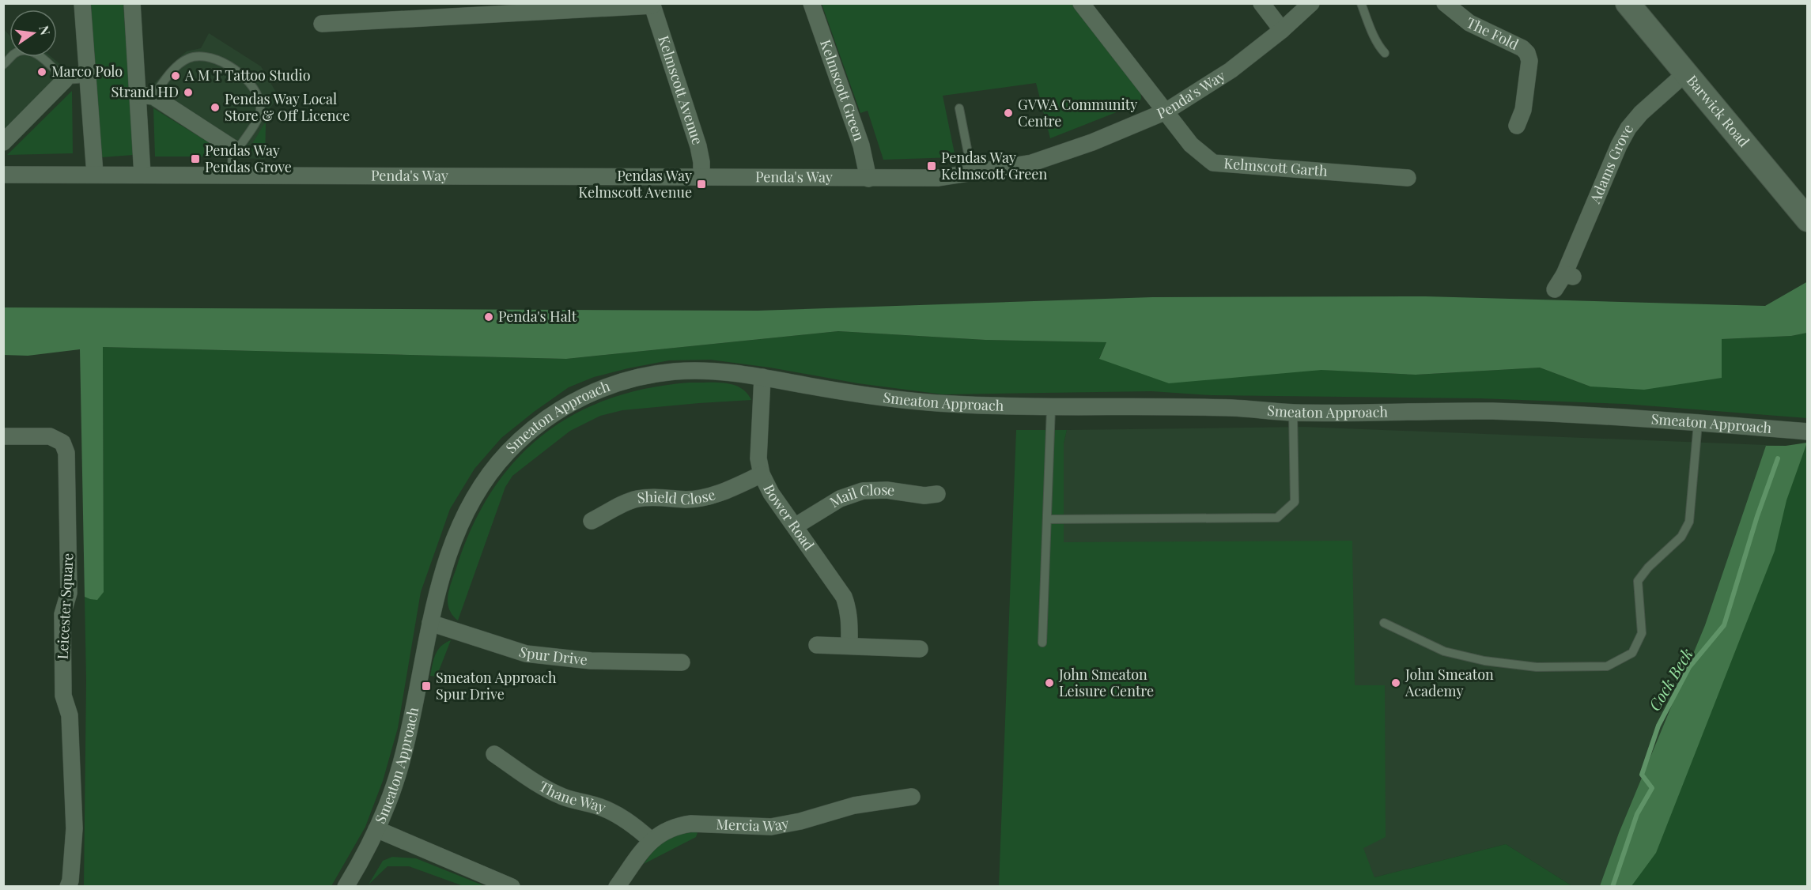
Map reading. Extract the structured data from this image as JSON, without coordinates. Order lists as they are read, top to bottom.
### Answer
{
  "streets": {
    "street": [
      "The Fold",
      "Kelmscott Avenue",
      "Kelmscott Green",
      "Penda's Way",
      "Barwick Road",
      "Adams Grove",
      "Kelmscott Garth",
      "Smeaton Approach",
      "Shield Close",
      "Mail Close",
      "Bower Road",
      "Leicester Square",
      "Spur Drive",
      "Thane Way",
      "Mercia Way"
    ]
  },
  "crossings": [
    ["Kelmscott Avenue", "Penda's Way"],
    ["Kelmscott Green", "Penda's Way"],
    ["Penda's Way", "Kelmscott Garth"],
    ["Barwick Road", "Adams Grove"],
    ["Smeaton Approach", "Bower Road"],
    ["Smeaton Approach", "Spur Drive"],
    ["Shield Close", "Bower Road"],
    ["Mail Close", "Bower Road"],
    ["Thane Way", "Mercia Way"]
  ],
  "water": ["Cock Beck"],
  "places": {
    "other": [
      "Marco Polo",
      "A M T Tattoo Studio",
      "Strand HD",
      "Pendas Way Local Store & Off Licence",
      "GVWA Community Centre",
      "Penda's Halt",
      "John Smeaton Leisure Centre",
      "John Smeaton Academy"
    ],
    "transit": [
      "Pendas Way Pendas Grove",
      "Pendas Way Kelmscott Green",
      "Pendas Way Kelmscott Avenue",
      "Smeaton Approach Spur Drive"
    ]
  },
  "north": "right"
}
